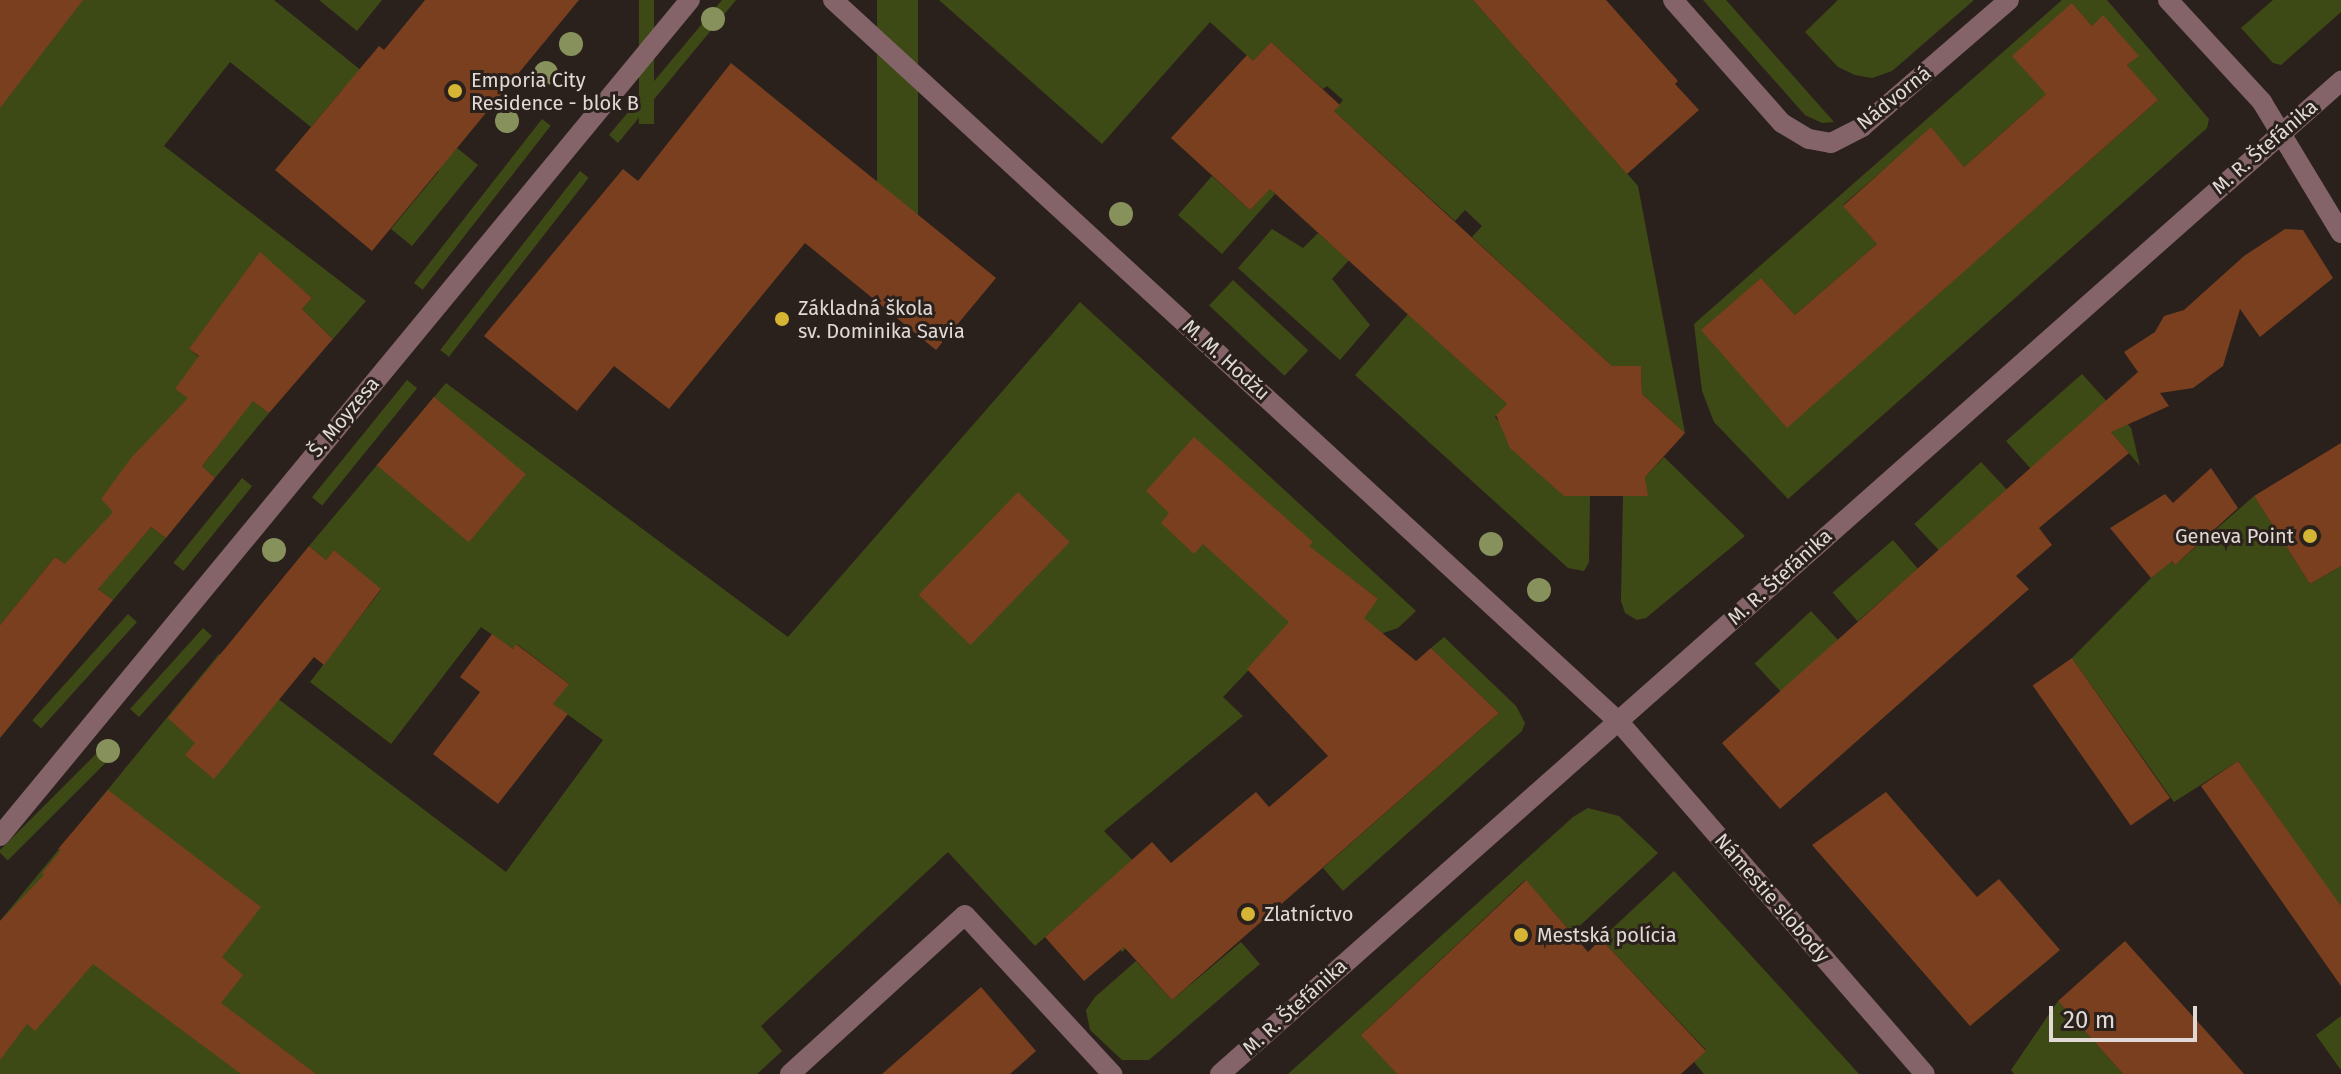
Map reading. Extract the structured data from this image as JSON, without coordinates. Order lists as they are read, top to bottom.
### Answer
{
  "streets": {
    "street": [
      "Nádvorná",
      "M. R. Štefánika",
      "M. M. Hodžu",
      "Š. Moyzesa",
      "Námestie slobody"
    ]
  },
  "crossings": [
    ["M. R. Štefánika", "M. M. Hodžu"],
    ["M. R. Štefánika", "Námestie slobody"],
    ["M. M. Hodžu", "Námestie slobody"]
  ],
  "places": [
    "Emporia City Residence - blok B",
    "Základná škola sv. Dominika Savia",
    "Geneva Point",
    "Zlatníctvo",
    "Mestská polícia"
  ],
  "scale_bar": "20 m"
}
